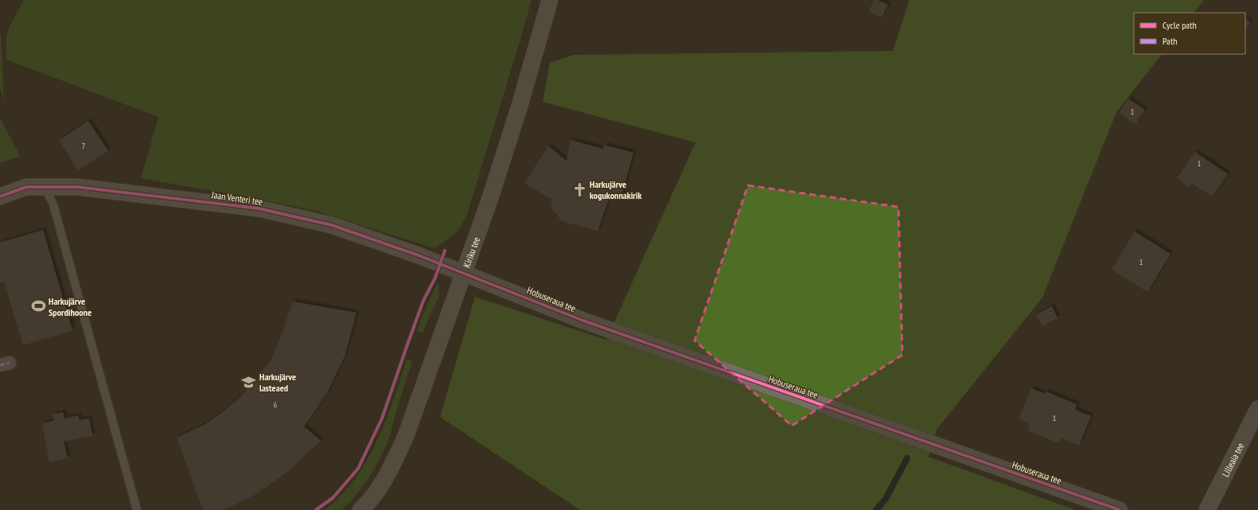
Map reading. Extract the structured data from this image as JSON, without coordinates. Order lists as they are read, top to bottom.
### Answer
{
  "streets": {
    "street": [
      "Jaan Venteri tee",
      "Kiriku tee",
      "Hobuseraua tee",
      "Lilleaia tee"
    ]
  },
  "crossings": [
    ["Jaan Venteri tee", "Kiriku tee"],
    ["Jaan Venteri tee", "Hobuseraua tee"],
    ["Kiriku tee", "Hobuseraua tee"]
  ],
  "places": {
    "church": ["Harkujärve kogukonnakirik"],
    "sports": ["Harkujärve Spordihoone"],
    "school or university": ["Harkujärve lasteaed"]
  },
  "house_numbers": [
    "1",
    "7",
    "1",
    "1",
    "6",
    "1"
  ],
  "legend": ["Cycle path", "Path"]
}
